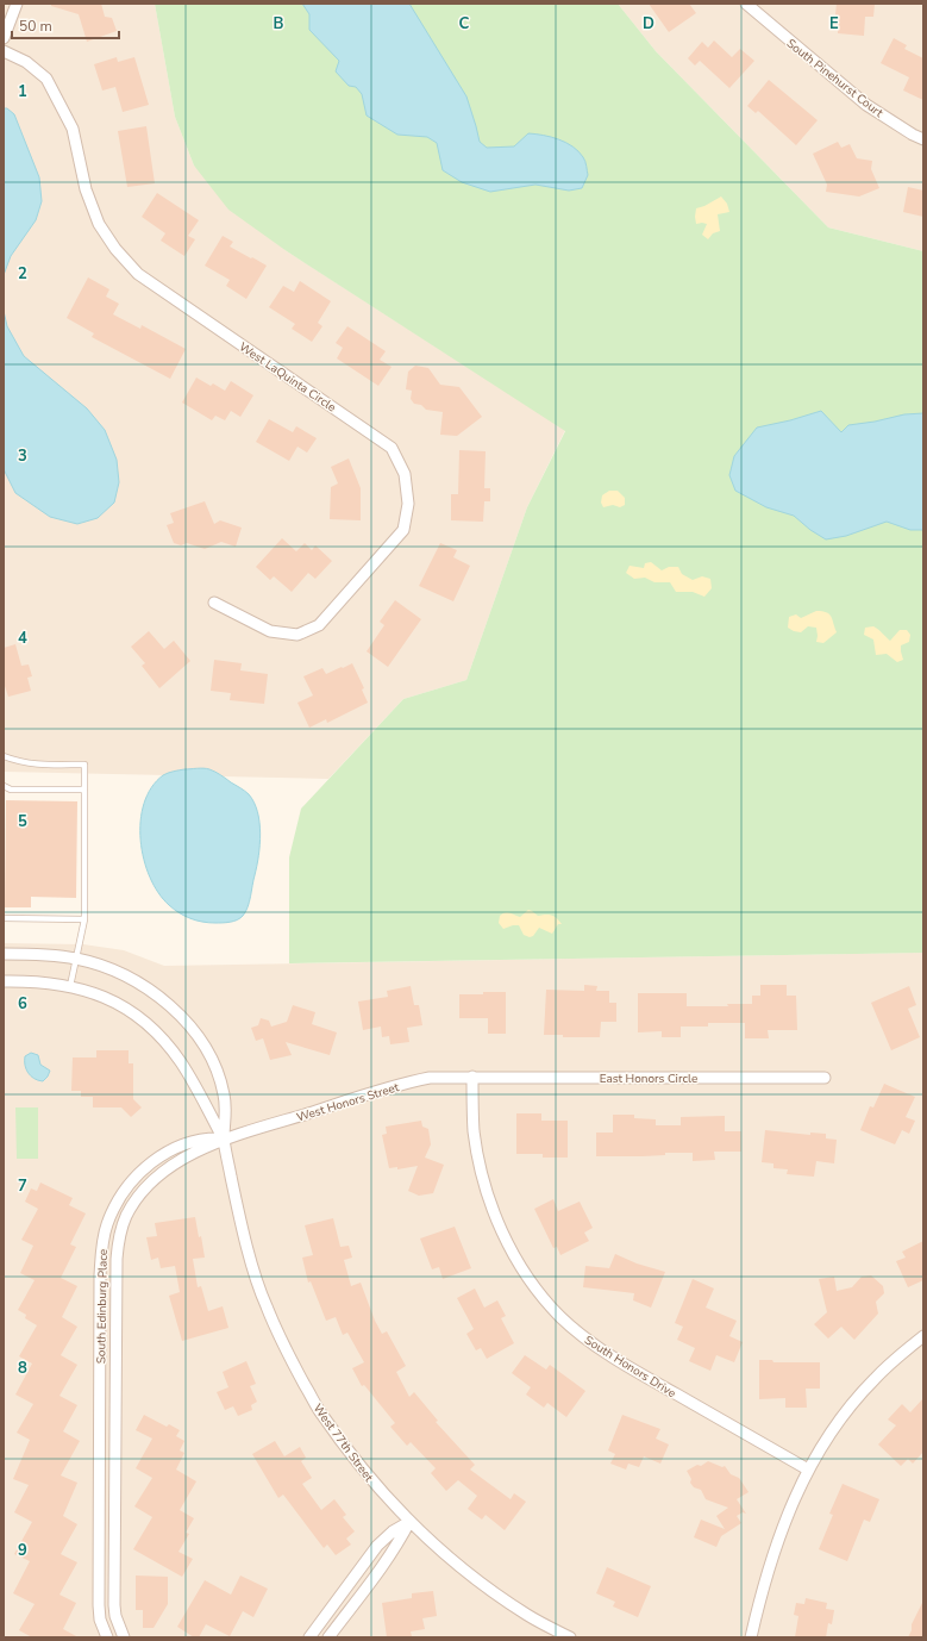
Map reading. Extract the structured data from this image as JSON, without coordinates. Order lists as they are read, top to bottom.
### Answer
{
  "streets": {
    "street": [
      "South Pinehurst Court",
      "West LaQuinta Circle",
      "East Honors Circle",
      "West Honors Street",
      "South Edinburg Place",
      "South Honors Drive",
      "West 77th Street"
    ]
  },
  "crossings": [
    ["East Honors Circle", "West Honors Street"],
    ["East Honors Circle", "South Honors Drive"],
    ["West Honors Street", "South Edinburg Place"],
    ["West Honors Street", "South Honors Drive"],
    ["West Honors Street", "West 77th Street"],
    ["South Edinburg Place", "West 77th Street"]
  ],
  "scale_bar": "50 m",
  "grid": {
    "columns": [
      "B",
      "C",
      "D",
      "E"
    ],
    "rows": [
      "1",
      "2",
      "3",
      "4",
      "5",
      "6",
      "7",
      "8",
      "9"
    ]
  }
}
